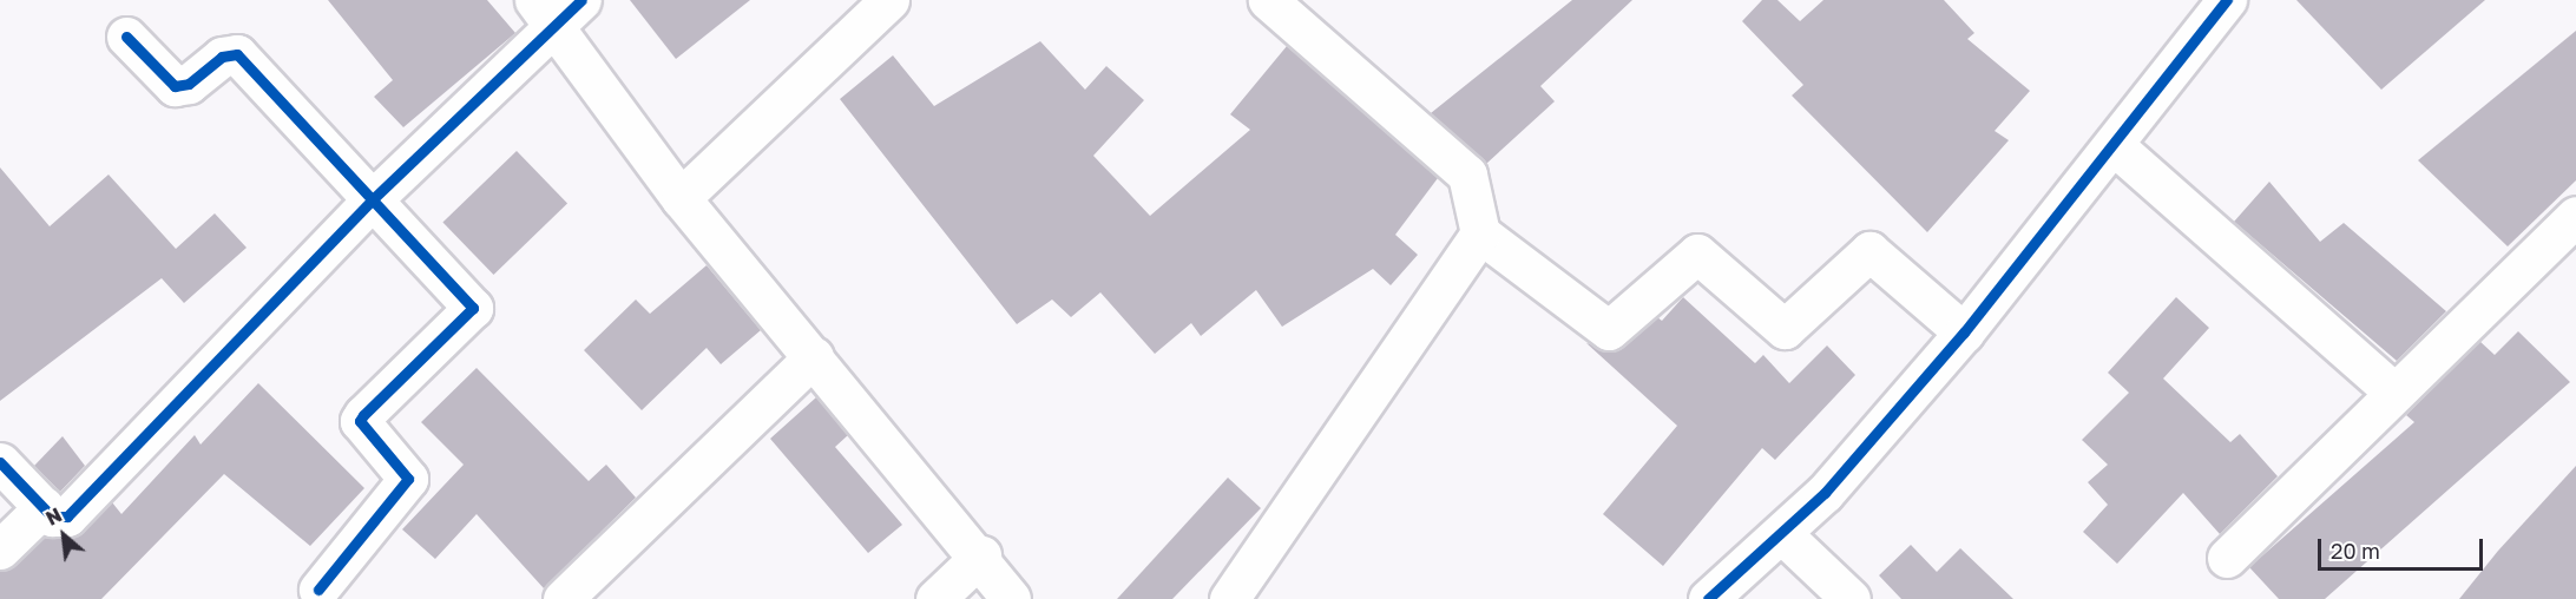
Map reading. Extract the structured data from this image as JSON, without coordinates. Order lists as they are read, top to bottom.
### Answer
{
  "scale_bar": "20 m",
  "north": "top left"
}
